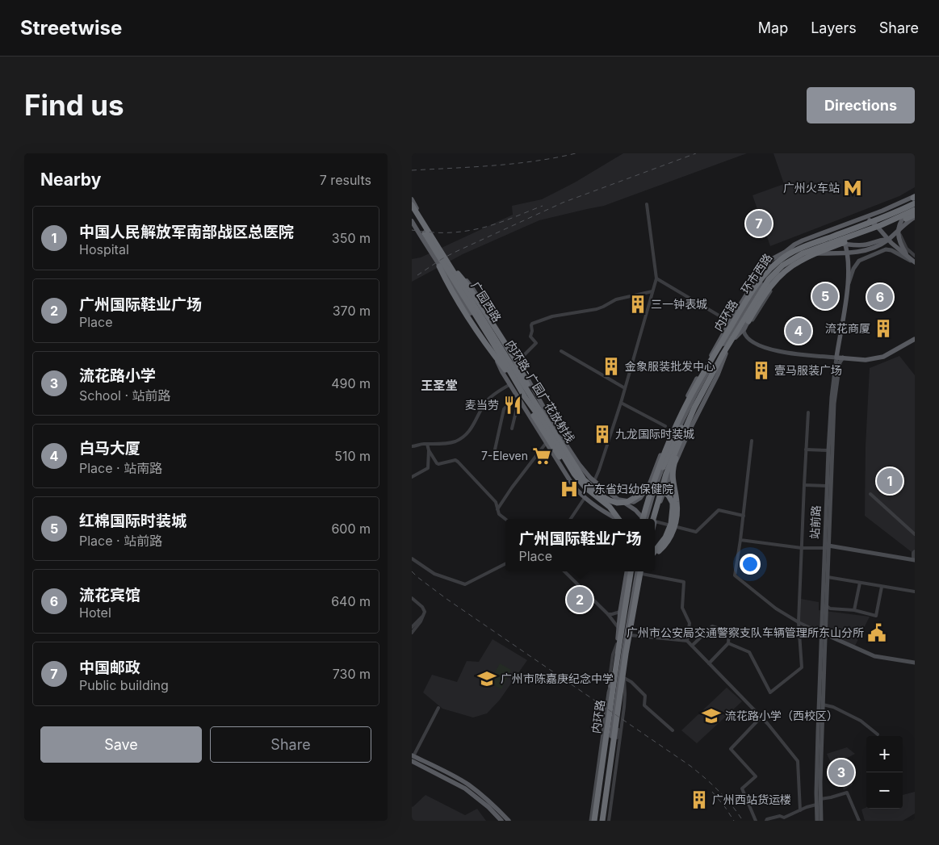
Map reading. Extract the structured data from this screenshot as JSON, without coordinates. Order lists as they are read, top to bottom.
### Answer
{
  "streets": {
    "highway": ["内环路", "内环路-广园广花放射线"],
    "main road": ["环市西路", "广园西路", "站前路"]
  },
  "crossings": [
    ["环市西路", "内环路"],
    ["环市西路", "站前路"]
  ],
  "districts": ["王圣堂"],
  "places": {
    "metro station": ["广州火车站"],
    "building": [
      "三一钟表城",
      "流花商厦",
      "金象服装批发中心",
      "壹马服装广场",
      "九龙国际时装城",
      "广州西站货运楼"
    ],
    "restaurant": ["麦当劳"],
    "supermarket": ["7-Eleven"],
    "hospital": ["广东省妇幼保健院"],
    "public building": ["广州市公安局交通警察支队车辆管理所东山分所"],
    "school or university": ["广州市陈嘉庚纪念中学", "流花路小学（西校区）"]
  },
  "page": {
    "header": "Streetwise",
    "nav": ["Map", "Layers", "Share"],
    "buttons": [
      "Directions",
      ["Save", "Share"]
    ],
    "title": "Find us",
    "heading": ["Nearby", "7 results"],
    "list": [
      {
        "mark": "1",
        "name": "中国人民解放军南部战区总医院",
        "note": "Hospital",
        "value": "350 m"
      },
      {
        "mark": "2",
        "name": "广州国际鞋业广场",
        "note": "Place",
        "value": "370 m"
      },
      {
        "mark": "3",
        "name": "流花路小学",
        "note": "School · 站前路",
        "value": "490 m"
      },
      {
        "mark": "4",
        "name": "白马大厦",
        "note": "Place · 站南路",
        "value": "510 m"
      },
      {
        "mark": "5",
        "name": "红棉国际时装城",
        "note": "Place · 站前路",
        "value": "600 m"
      },
      {
        "mark": "6",
        "name": "流花宾馆",
        "note": "Hotel",
        "value": "640 m"
      },
      {
        "mark": "7",
        "name": "中国邮政",
        "note": "Public building",
        "value": "730 m"
      }
    ],
    "pins": [
      "7",
      "5",
      "6",
      "4",
      "1",
      "2",
      "3"
    ],
    "popup": ["广州国际鞋业广场", "Place"],
    "map_buttons": ["+", "−"]
  }
}
